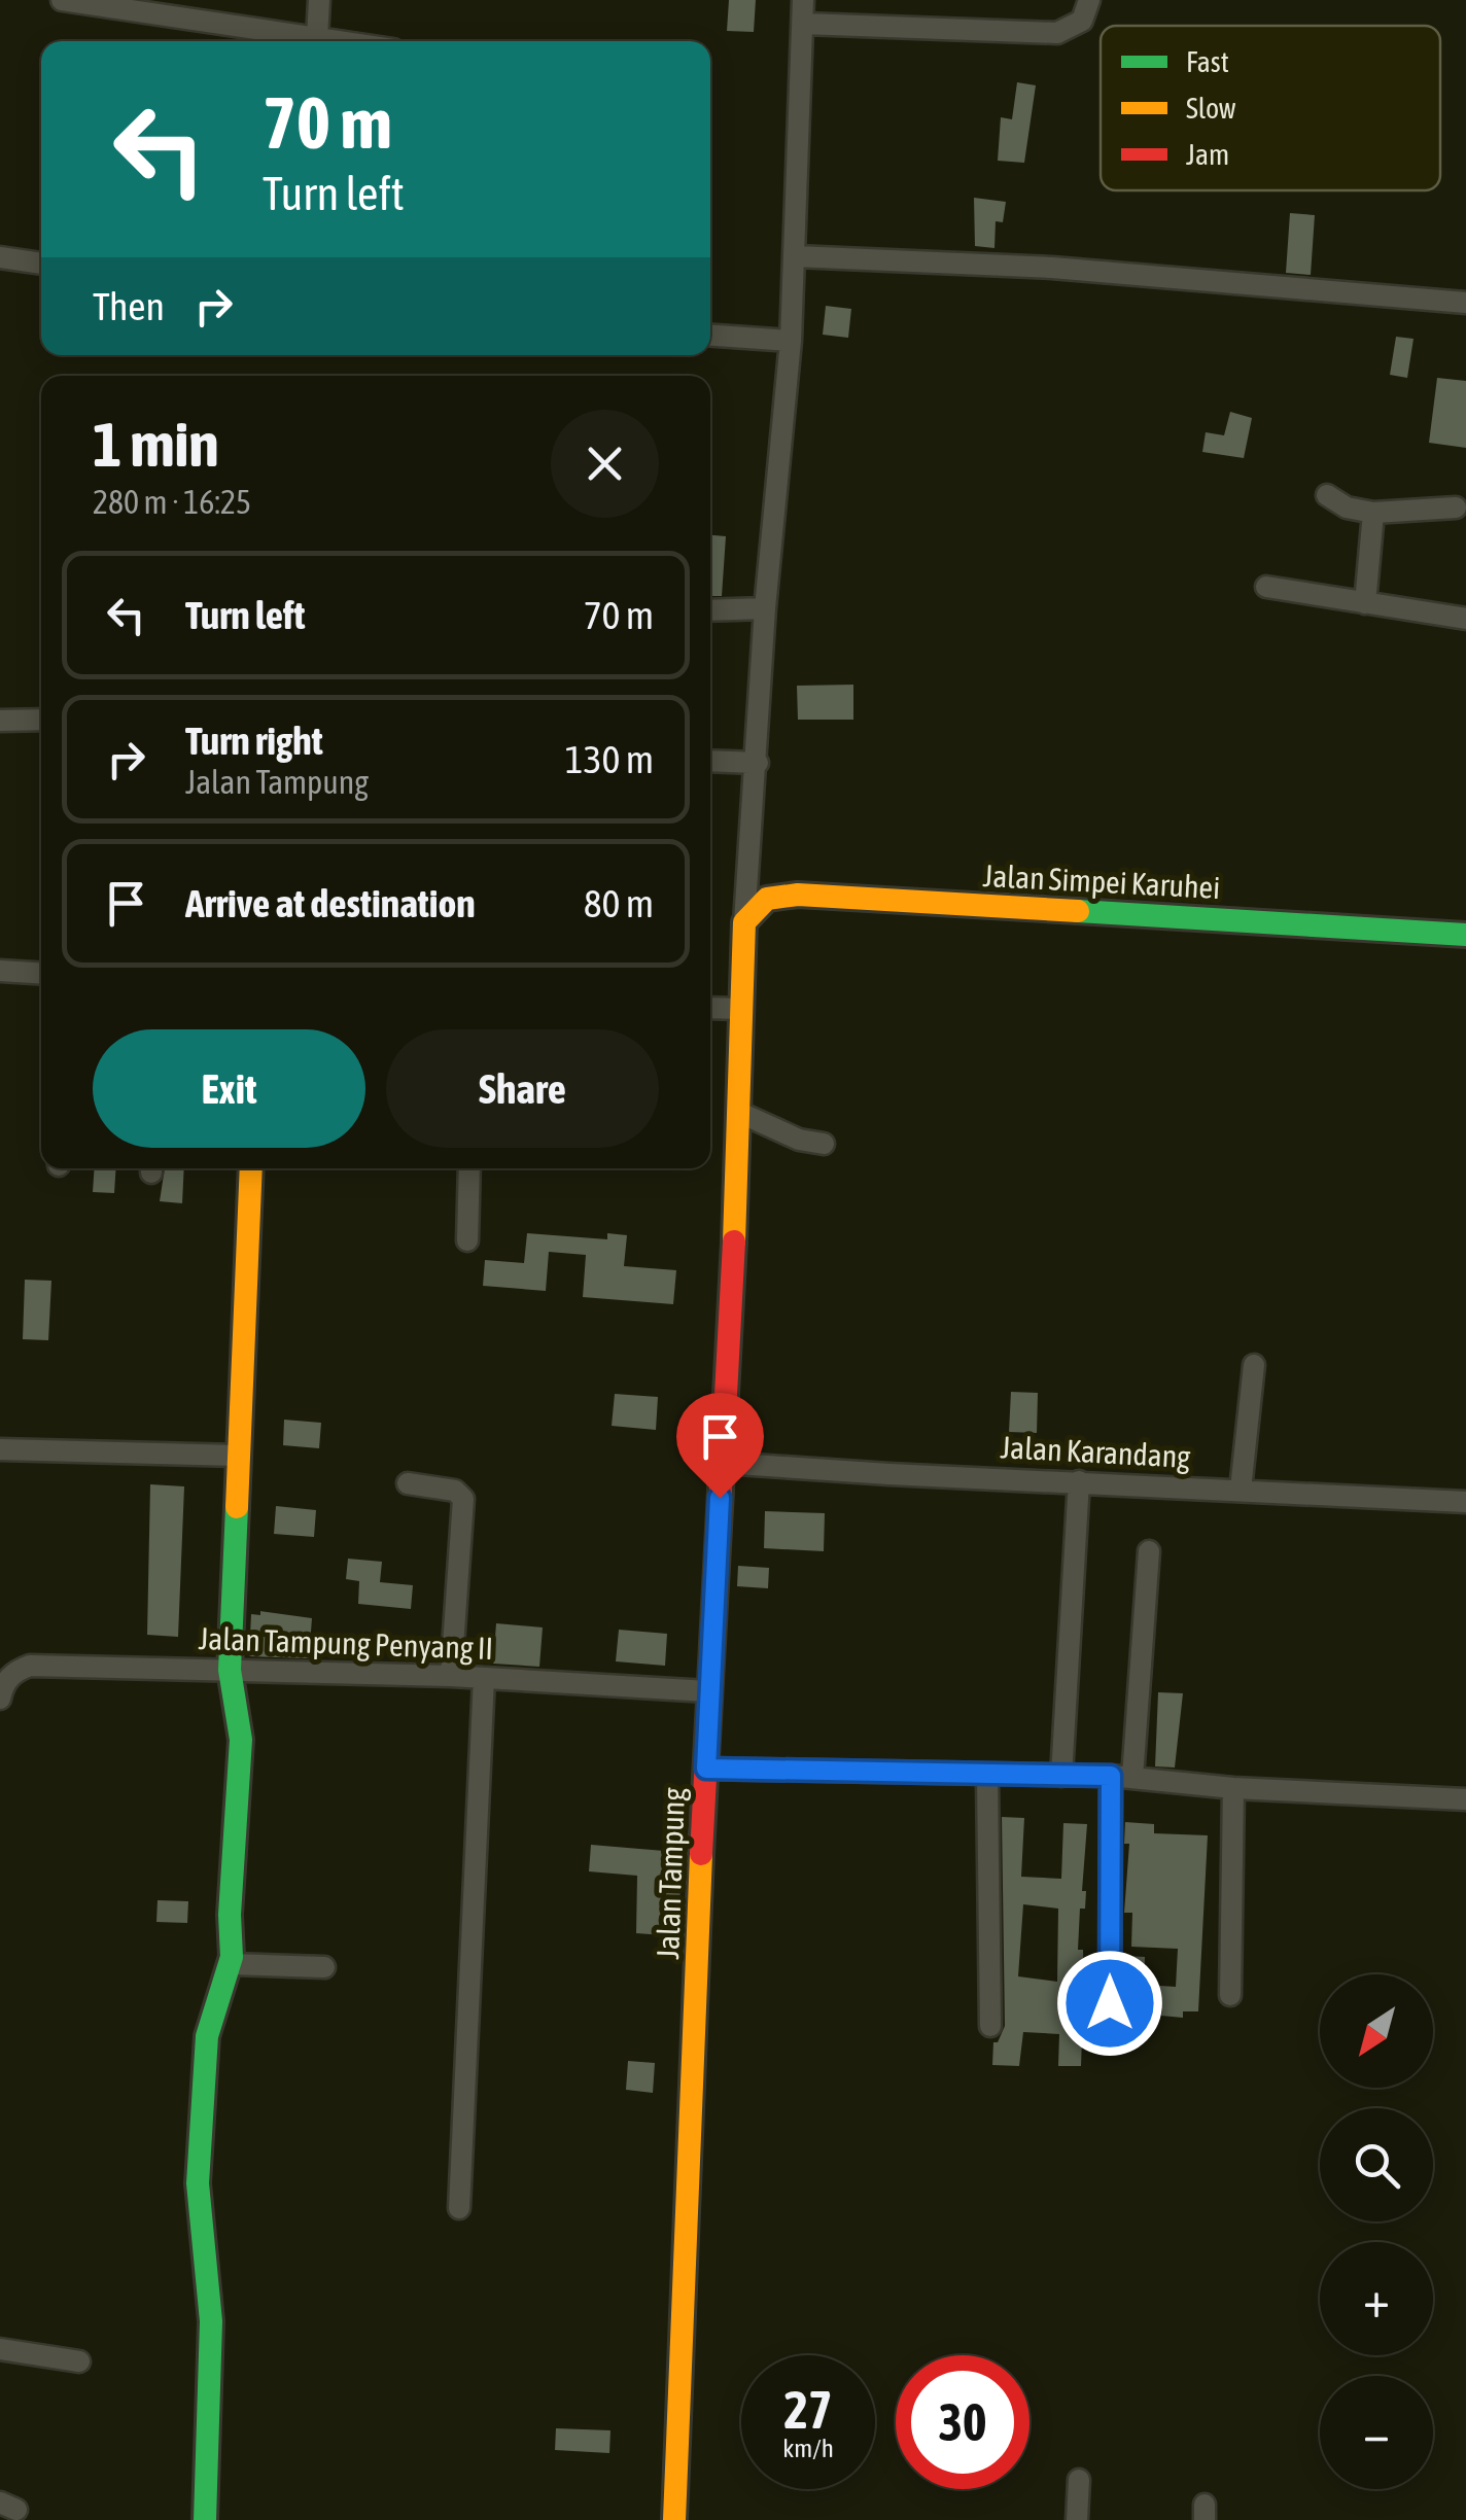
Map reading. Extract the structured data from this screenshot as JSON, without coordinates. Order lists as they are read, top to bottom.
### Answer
{
  "streets": {
    "main road": ["Jalan Simpei Karuhei", "Jalan Tampung"],
    "street": ["Jalan Karandang", "Jalan Tampung Penyang II"]
  },
  "crossings": [
    ["Jalan Simpei Karuhei", "Jalan Tampung"],
    ["Jalan Karandang", "Jalan Tampung"],
    ["Jalan Tampung Penyang II", "Jalan Tampung"]
  ],
  "legend": ["Fast", "Slow", "Jam"],
  "north": "bottom left",
  "page": {
    "turn": ["70 m", "Turn left"],
    "then": "Then",
    "heading": ["1 min", "280 m · 16:25"],
    "list": [
      {
        "name": "Turn left",
        "value": "70 m"
      },
      {
        "name": "Turn right",
        "note": "Jalan Tampung",
        "value": "130 m"
      },
      {
        "name": "Arrive at destination",
        "value": "80 m"
      }
    ],
    "buttons": ["Exit", "Share"],
    "map_buttons": ["+", "−"],
    "speed": "27 km/h",
    "limit": "30"
  }
}
